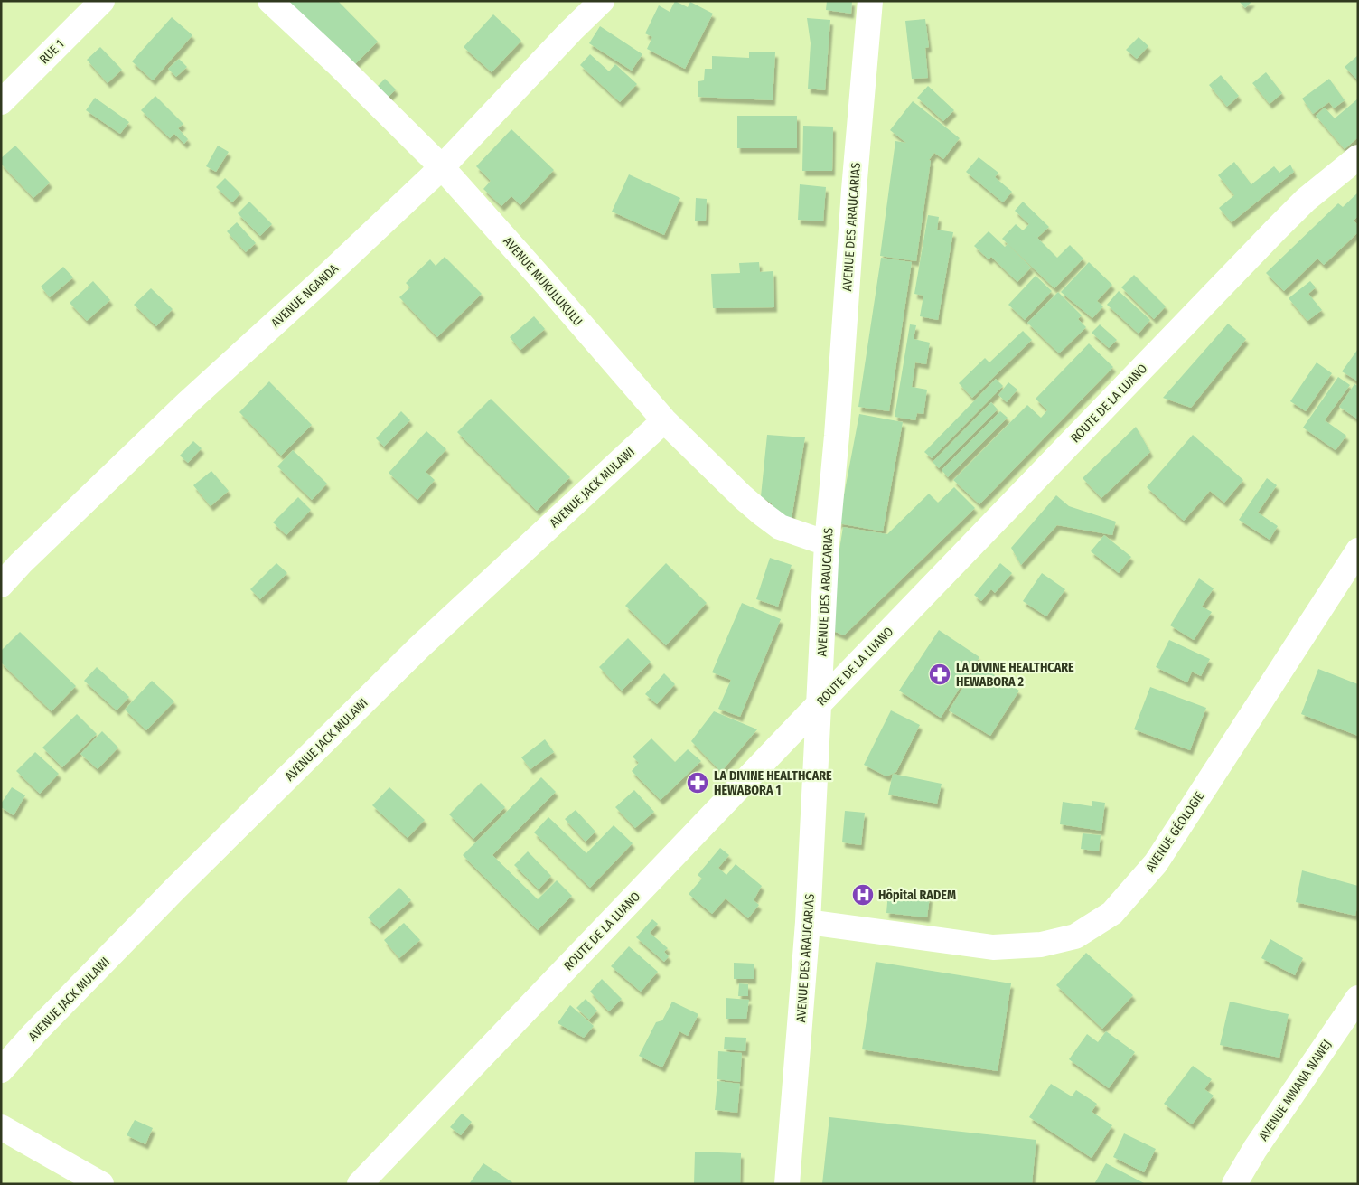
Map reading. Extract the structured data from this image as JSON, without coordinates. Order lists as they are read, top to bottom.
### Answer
{
  "streets": {
    "street": [
      "RUE 1",
      "AVENUE DES ARAUCARIAS",
      "AVENUE MUKULUKULU",
      "AVENUE NGANDA",
      "ROUTE DE LA LUANO",
      "AVENUE JACK MULAWI",
      "AVENUE GÉOLOGIE",
      "AVENUE MWANA NAWEJ"
    ]
  },
  "crossings": [
    ["AVENUE DES ARAUCARIAS", "AVENUE MUKULUKULU"],
    ["AVENUE DES ARAUCARIAS", "ROUTE DE LA LUANO"],
    ["AVENUE DES ARAUCARIAS", "AVENUE GÉOLOGIE"],
    ["AVENUE MUKULUKULU", "AVENUE NGANDA"],
    ["AVENUE MUKULUKULU", "AVENUE JACK MULAWI"]
  ],
  "places": {
    "pharmacy": ["LA DIVINE HEALTHCARE HEWABORA 2", "LA DIVINE HEALTHCARE HEWABORA 1"],
    "hospital": ["Hôpital RADEM"]
  }
}
